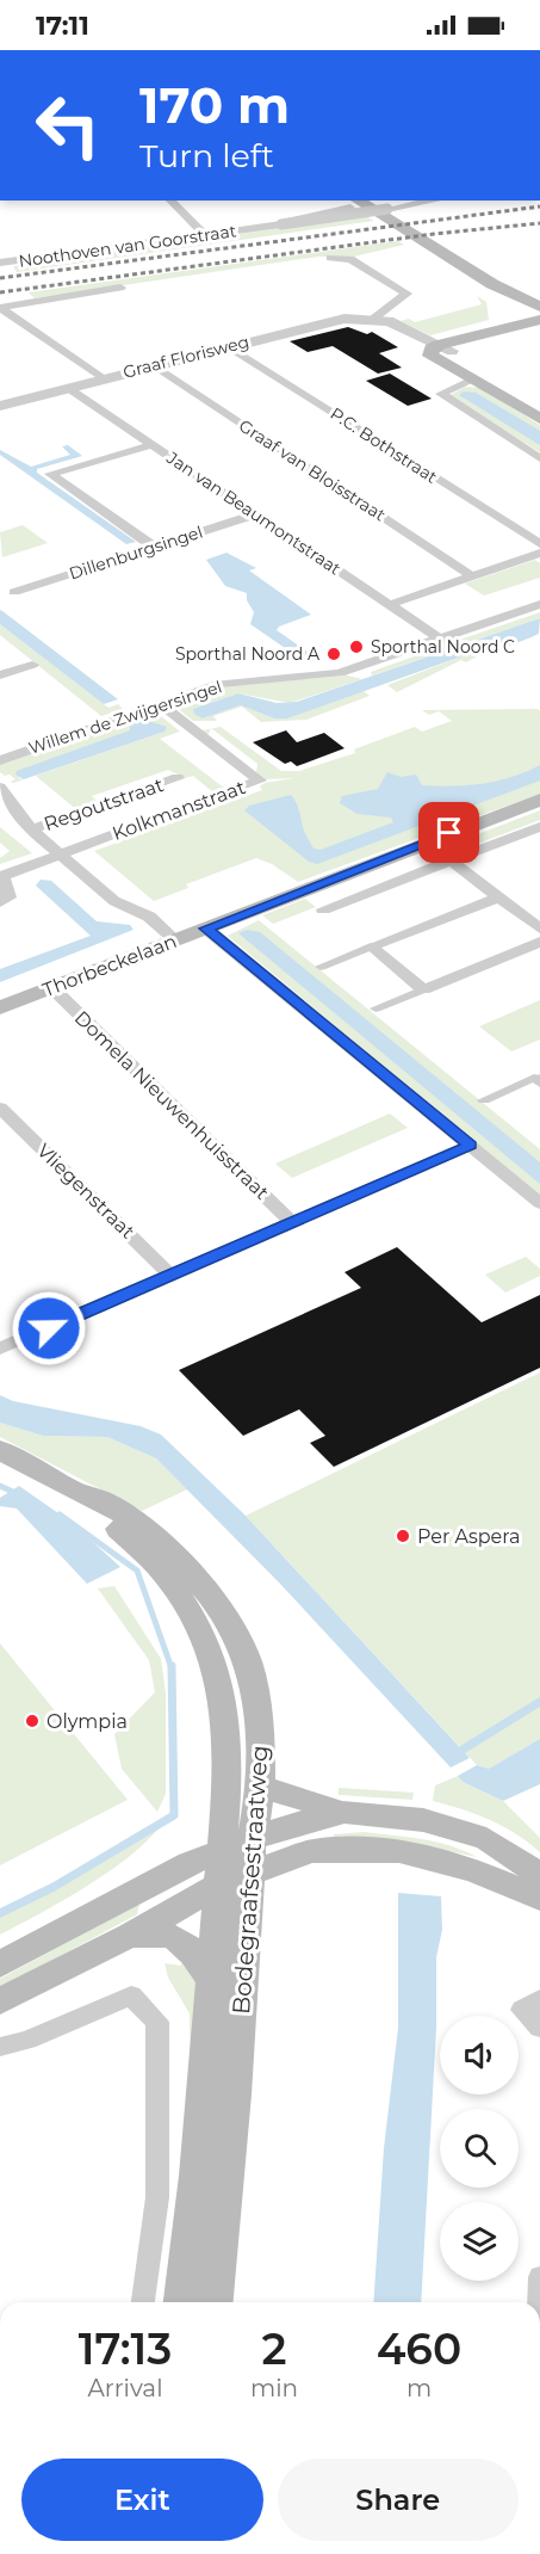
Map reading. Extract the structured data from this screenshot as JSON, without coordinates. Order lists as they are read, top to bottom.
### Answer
{
  "streets": {
    "main road": ["Thorbeckelaan", "Bodegraafsestraatweg"],
    "street": [
      "Noothoven van Goorstraat",
      "Graaf Florisweg",
      "P.C. Bothstraat",
      "Graaf van Bloisstraat",
      "Jan van Beaumontstraat",
      "Dillenburgsingel",
      "Willem de Zwijgersingel",
      "Regoutstraat",
      "Kolkmanstraat",
      "Domela Nieuwenhuisstraat",
      "Vliegenstraat"
    ]
  },
  "crossings": [
    ["Graaf Florisweg", "P.C. Bothstraat"],
    ["Graaf Florisweg", "Graaf van Bloisstraat"],
    ["Graaf Florisweg", "Jan van Beaumontstraat"],
    ["Jan van Beaumontstraat", "Dillenburgsingel"],
    ["Jan van Beaumontstraat", "Willem de Zwijgersingel"],
    ["Willem de Zwijgersingel", "Kolkmanstraat"],
    ["Thorbeckelaan", "Domela Nieuwenhuisstraat"]
  ],
  "places": [
    "Sporthal Noord C",
    "Sporthal Noord A",
    "Per Aspera",
    "Olympia"
  ],
  "page": {
    "status": "17:11",
    "turn": ["170 m", "Turn left"],
    "eta": [
      "17:13",
      "Arrival",
      "2",
      "min",
      "460",
      "m"
    ],
    "buttons": ["Exit", "Share"]
  }
}
